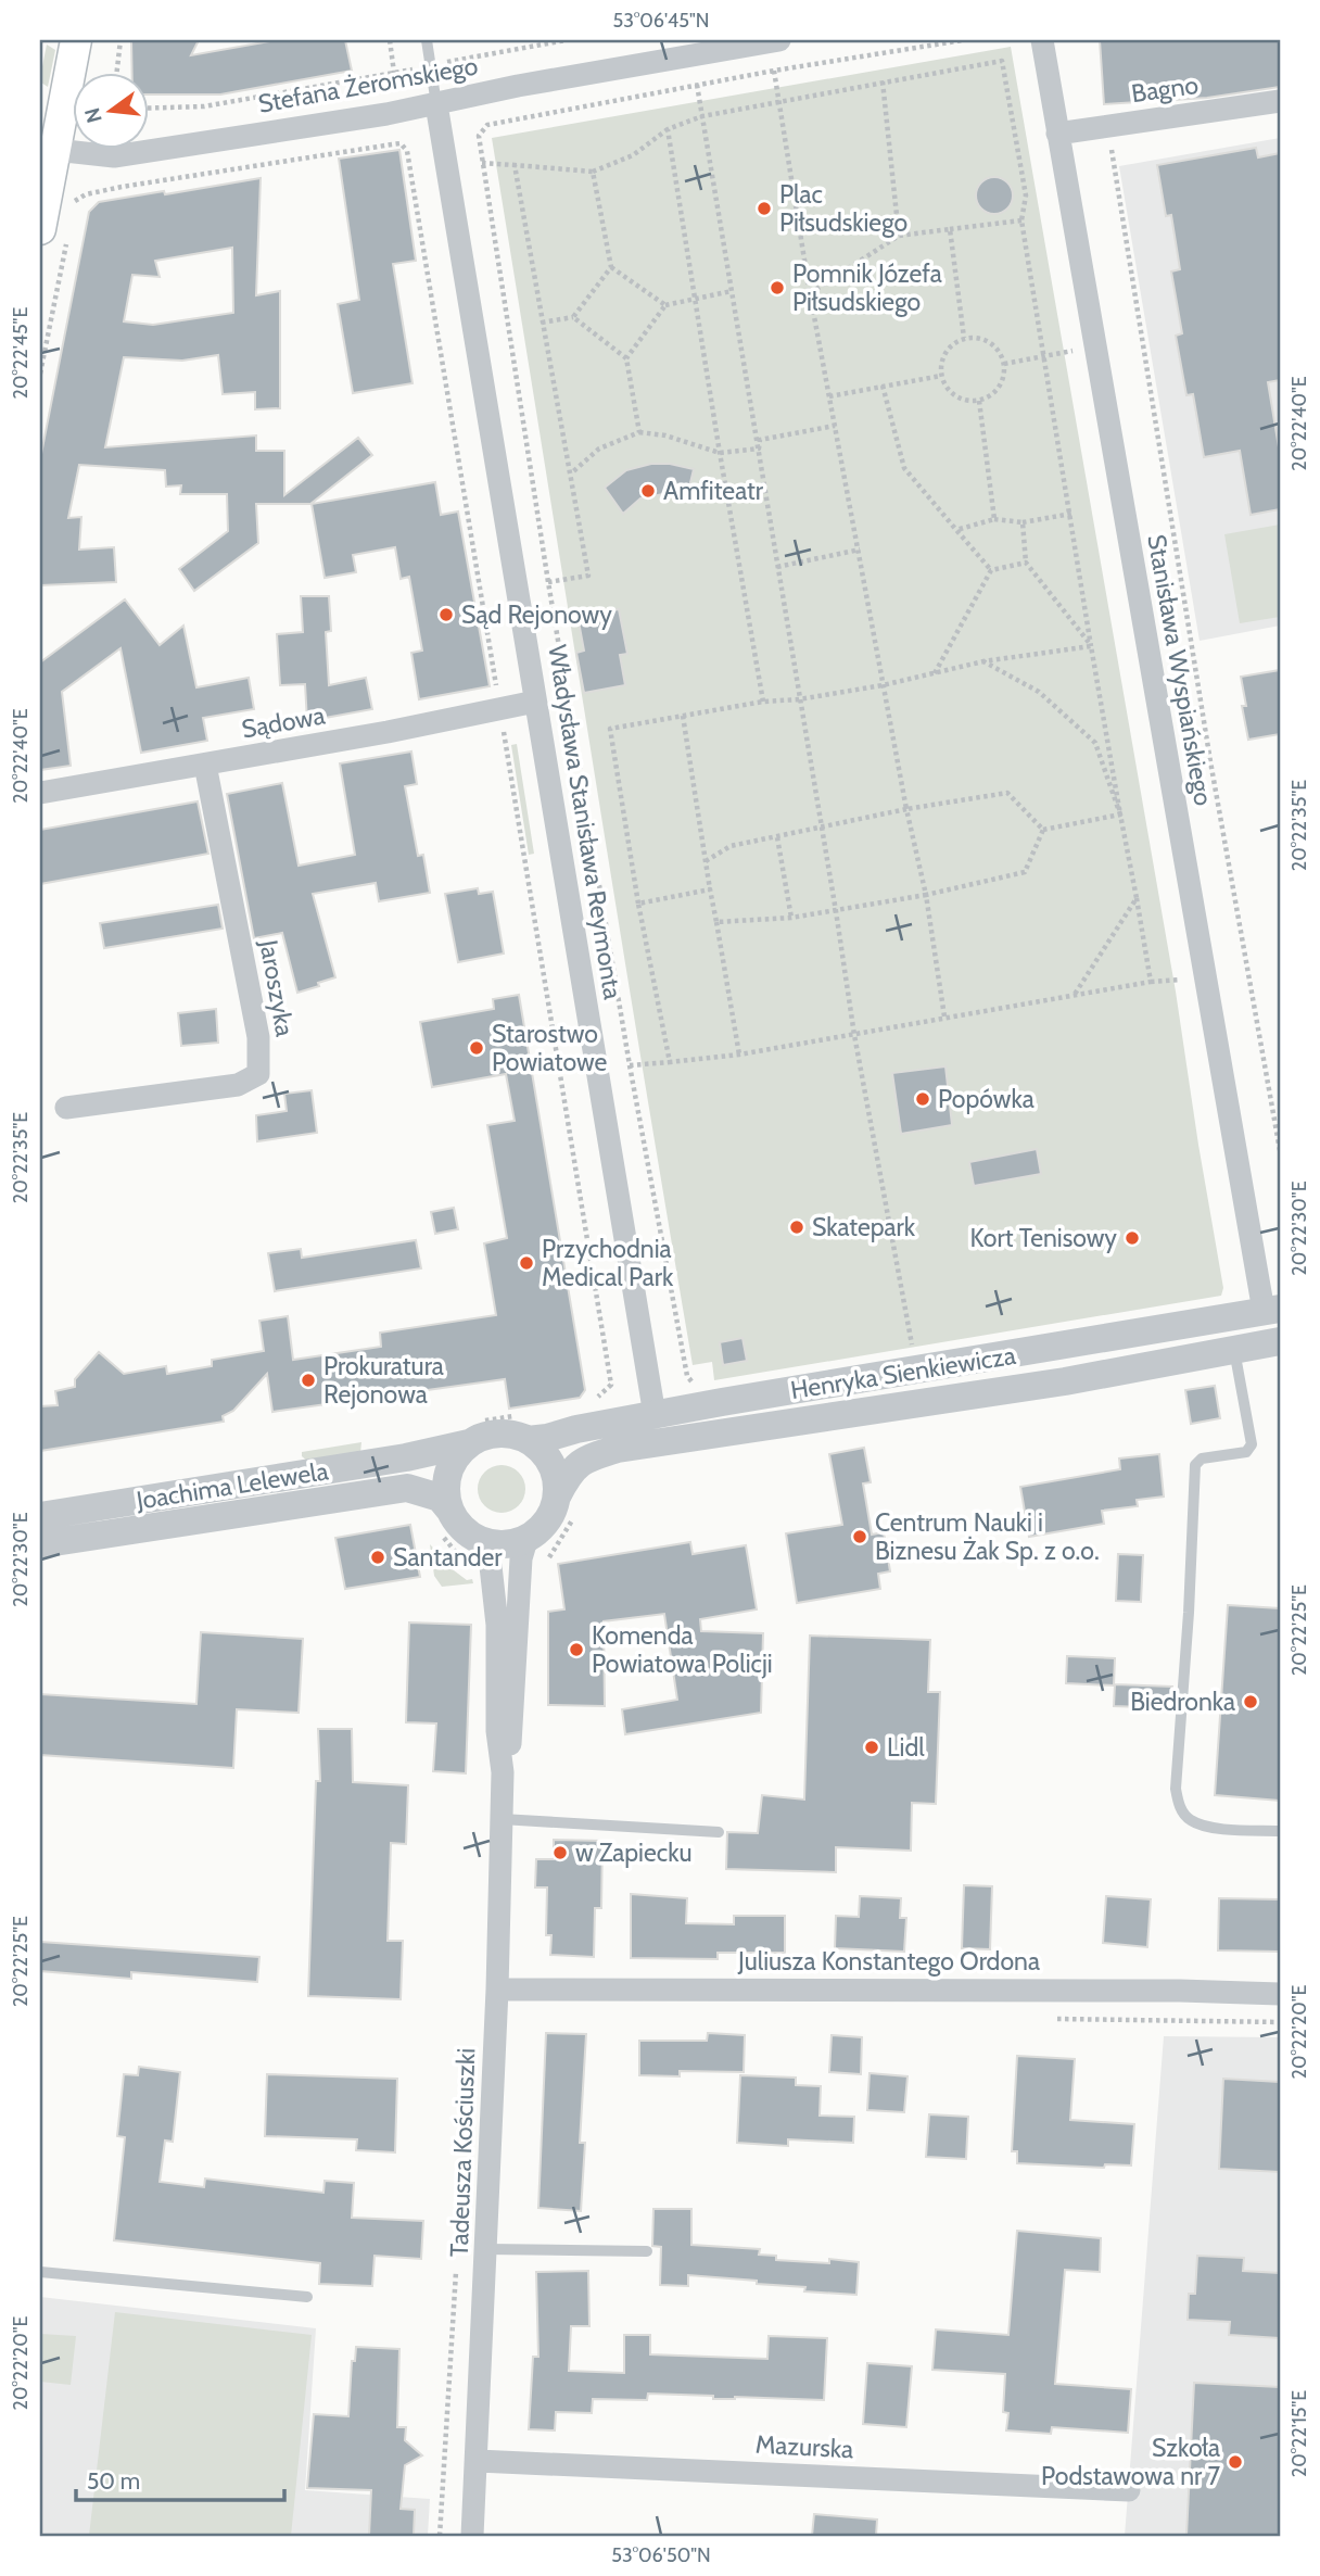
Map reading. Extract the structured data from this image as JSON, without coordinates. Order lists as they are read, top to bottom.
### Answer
{
  "streets": {
    "street": [
      "Stefana Żeromskiego",
      "Bagno",
      "Stanisława Wyspiańskiego",
      "Sądowa",
      "Władysława Stanisława Reymonta",
      "Jaroszyka",
      "Henryka Sienkiewicza",
      "Joachima Lelewela",
      "Juliusza Konstantego Ordona",
      "Tadeusza Kościuszki",
      "Mazurska"
    ]
  },
  "crossings": [
    ["Stefana Żeromskiego", "Władysława Stanisława Reymonta"],
    ["Bagno", "Stanisława Wyspiańskiego"],
    ["Stanisława Wyspiańskiego", "Henryka Sienkiewicza"],
    ["Sądowa", "Władysława Stanisława Reymonta"],
    ["Sądowa", "Jaroszyka"],
    ["Władysława Stanisława Reymonta", "Henryka Sienkiewicza"],
    ["Henryka Sienkiewicza", "Joachima Lelewela"],
    ["Henryka Sienkiewicza", "Tadeusza Kościuszki"],
    ["Joachima Lelewela", "Tadeusza Kościuszki"],
    ["Juliusza Konstantego Ordona", "Tadeusza Kościuszki"],
    ["Tadeusza Kościuszki", "Mazurska"]
  ],
  "places": [
    "Plac Piłsudskiego",
    "Pomnik Józefa Piłsudskiego",
    "Amfiteatr",
    "Sąd Rejonowy",
    "Starostwo Powiatowe",
    "Popówka",
    "Skatepark",
    "Kort Tenisowy",
    "Przychodnia Medical Park",
    "Prokuratura Rejonowa",
    "Centrum Nauki i Biznesu Żak Sp. z o.o.",
    "Santander",
    "Komenda Powiatowa Policji",
    "Biedronka",
    "Lidl",
    "w Zapiecku",
    "Szkoła Podstawowa nr 7"
  ],
  "scale_bar": "50 m",
  "north": "left",
  "coordinates": [
    "53°06'45\"N",
    "20°22'45\"E",
    "20°22'40\"E",
    "20°22'35\"E",
    "20°22'30\"E",
    "20°22'25\"E",
    "20°22'20\"E",
    "20°22'15\"E",
    "53°06'50\"N"
  ]
}
